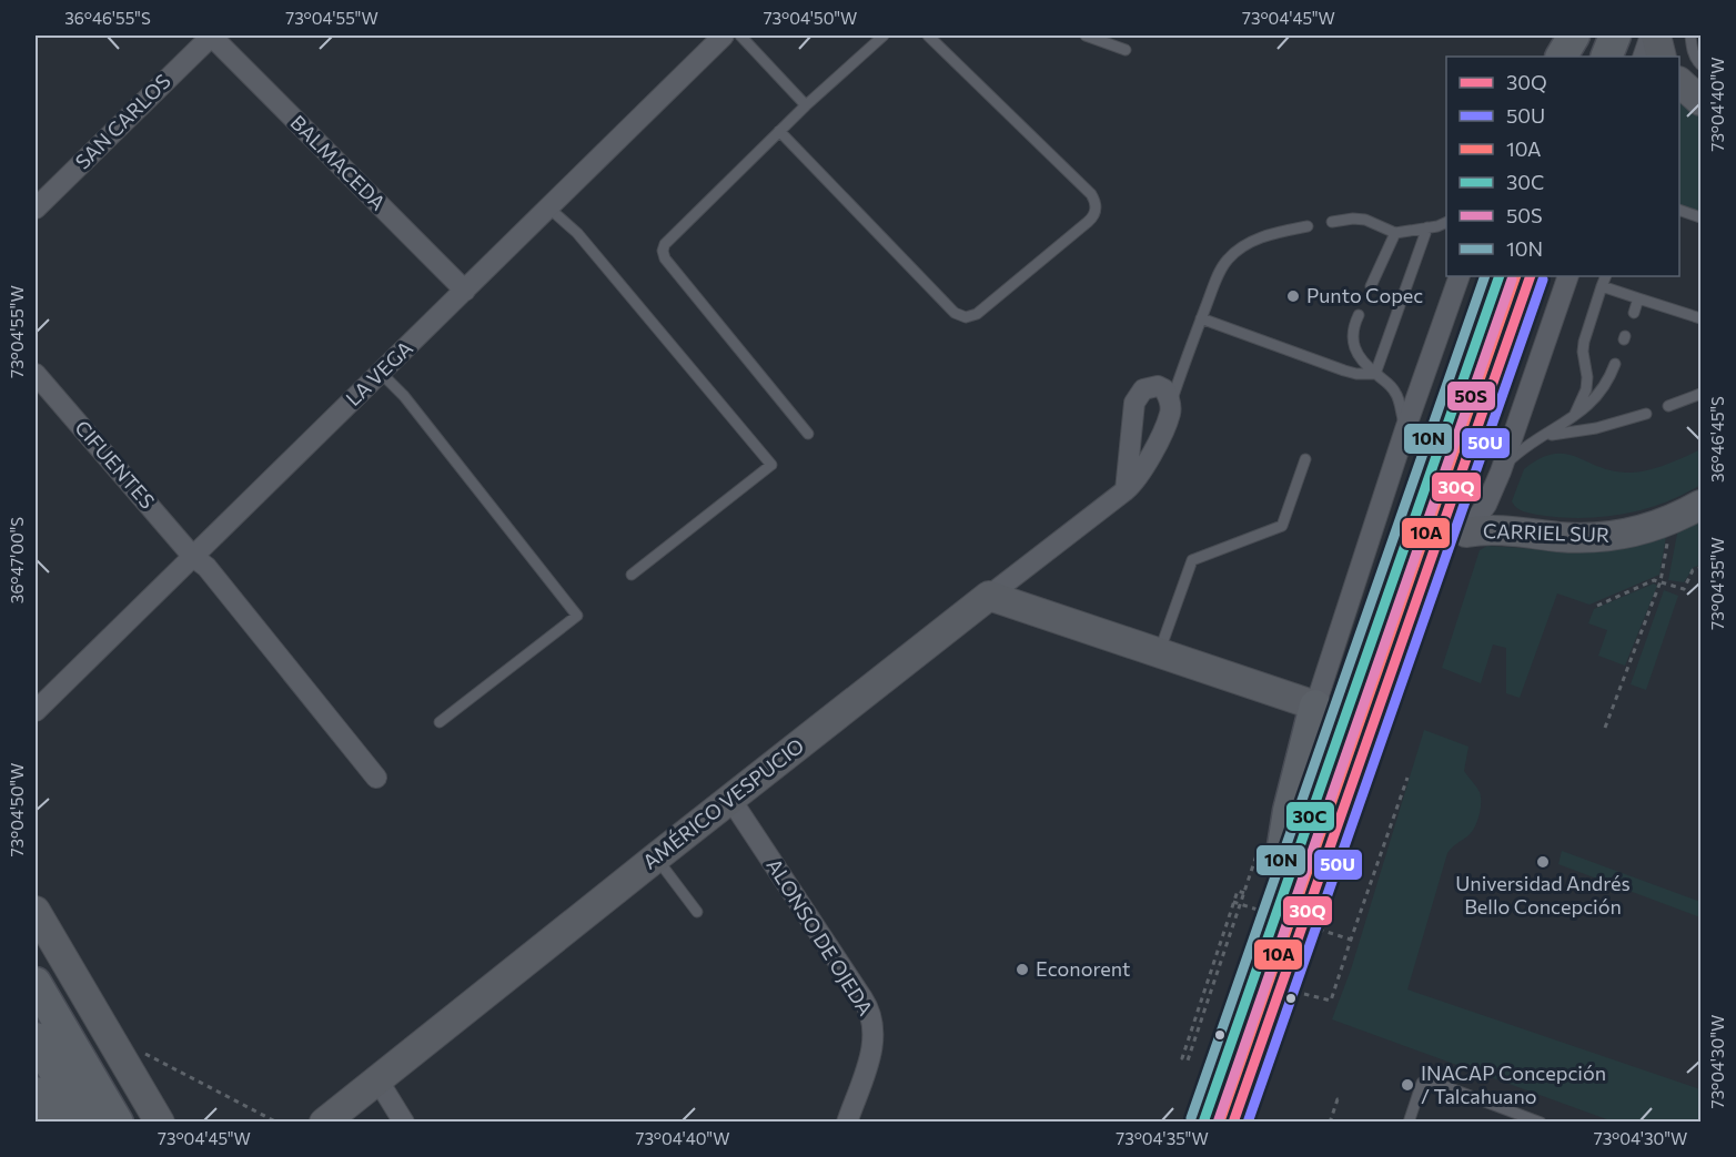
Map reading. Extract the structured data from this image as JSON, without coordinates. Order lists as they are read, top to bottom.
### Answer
{
  "streets": {
    "street": [
      "SAN CARLOS",
      "BALMACEDA",
      "LA VEGA",
      "CIFUENTES",
      "CARRIEL SUR",
      "AMÉRICO VESPUCIO",
      "ALONSO DE OJEDA"
    ]
  },
  "crossings": [
    ["SAN CARLOS", "BALMACEDA"],
    ["BALMACEDA", "LA VEGA"],
    ["LA VEGA", "CIFUENTES"],
    ["AMÉRICO VESPUCIO", "ALONSO DE OJEDA"]
  ],
  "places": [
    "Punto Copec",
    "Universidad Andrés Bello Concepción",
    "Econorent",
    "INACAP Concepción / Talcahuano"
  ],
  "lines": [
    "transit line 30Q",
    "transit line 10A",
    "transit line 30C",
    "transit line 10N",
    "transit line 50U",
    "transit line 50S"
  ],
  "legend": [
    "30Q",
    "50U",
    "10A",
    "30C",
    "50S",
    "10N"
  ],
  "coordinates": [
    "36°46'55\"S",
    "73°04'55\"W",
    "73°04'50\"W",
    "73°04'45\"W",
    "73°04'40\"W",
    "36°46'45\"S",
    "36°47'00\"S",
    "73°04'35\"W",
    "73°04'30\"W"
  ]
}
